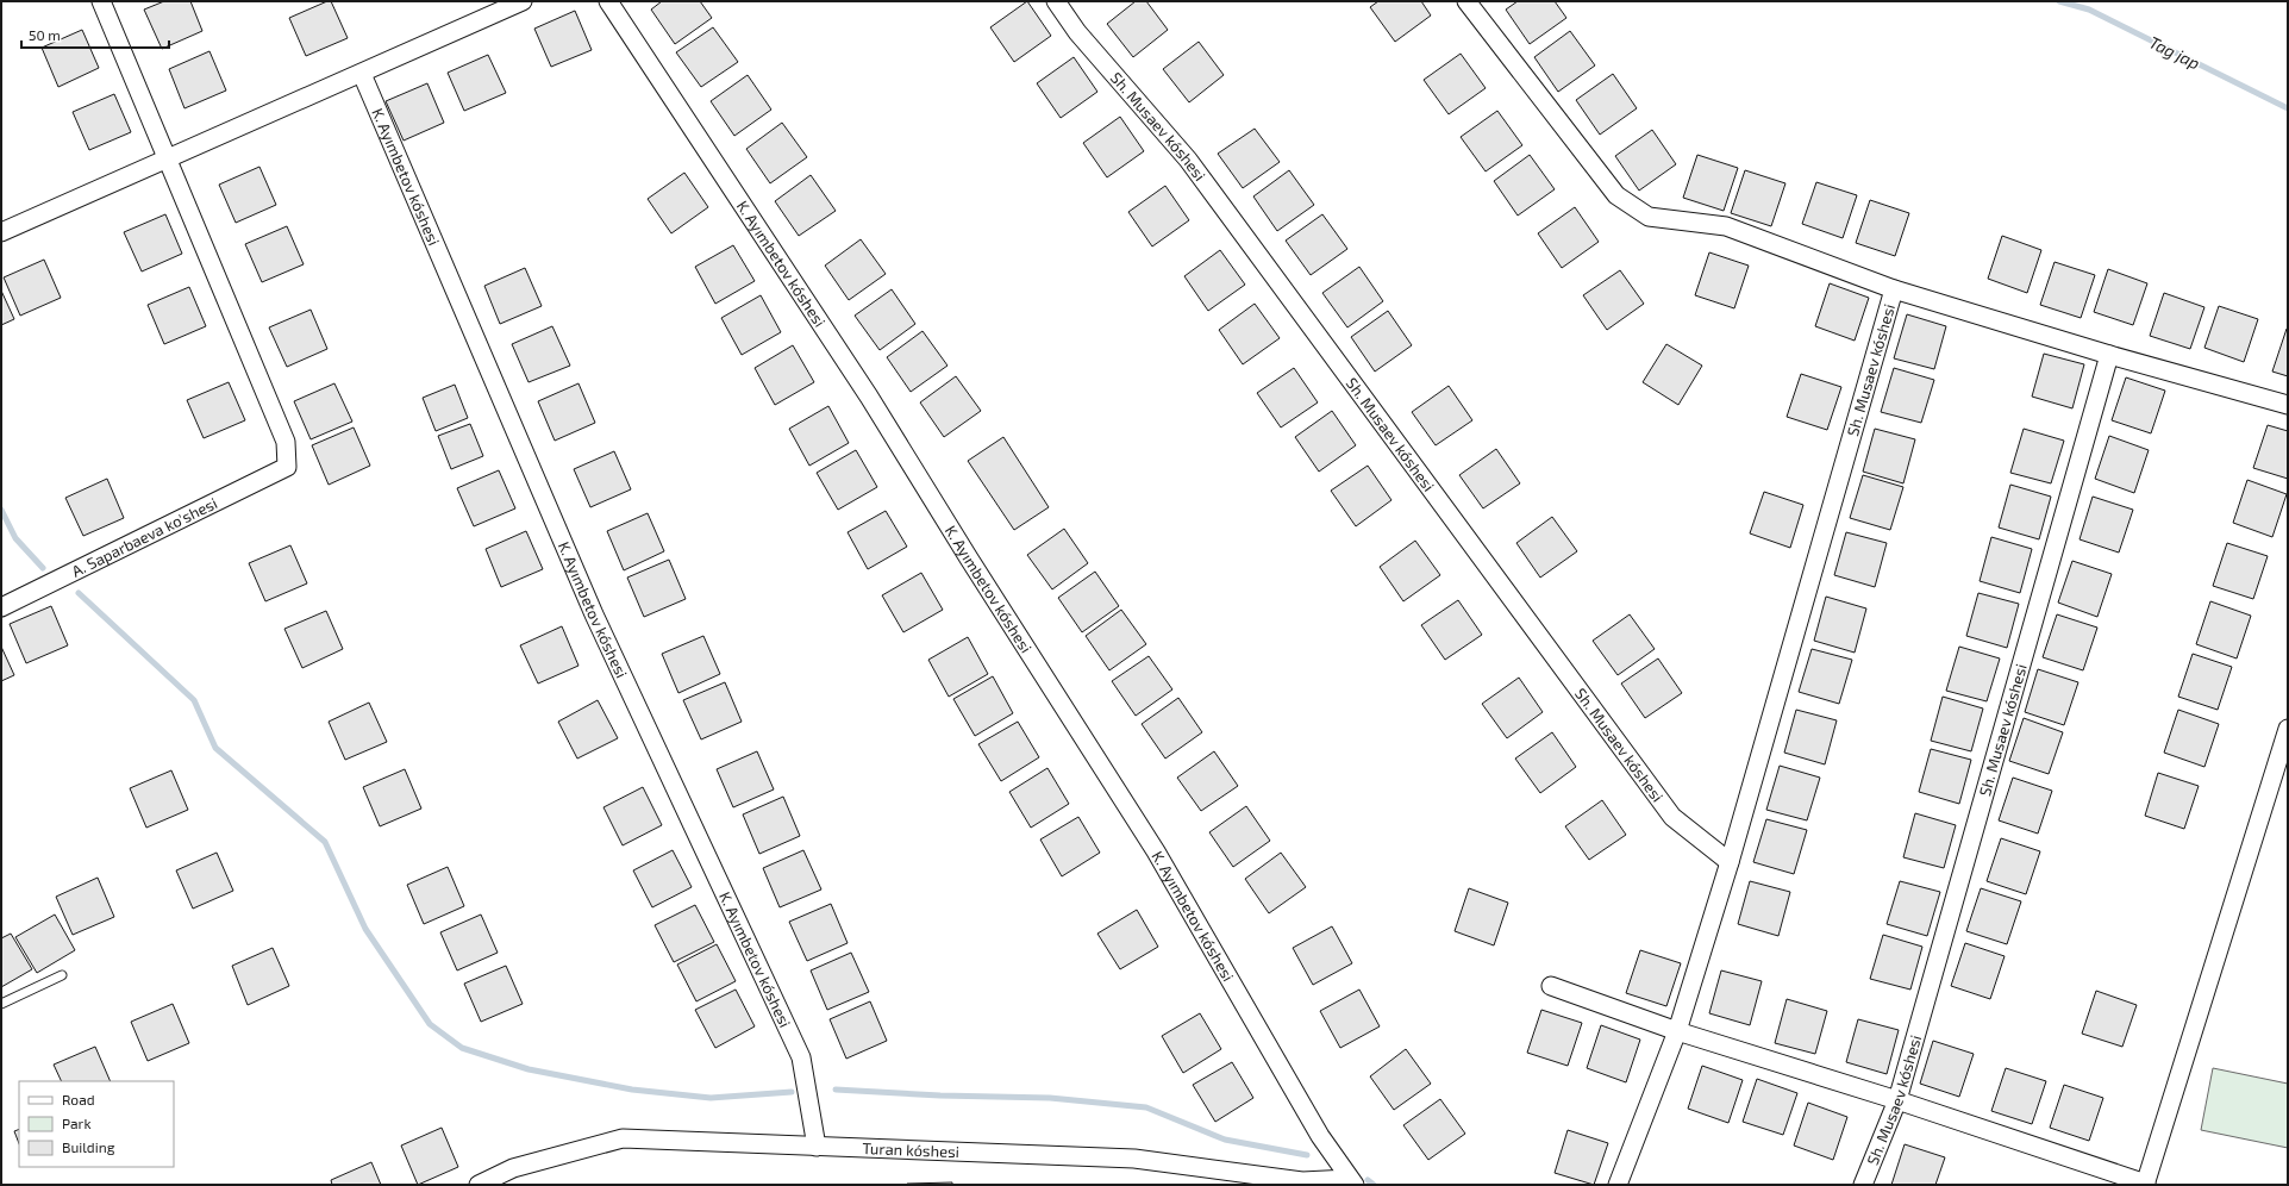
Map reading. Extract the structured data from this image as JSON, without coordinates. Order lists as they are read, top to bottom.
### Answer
{
  "streets": {
    "street": [
      "Sh. Musaev kóshesi",
      "K. Ayımbetov kóshesi",
      "A. Saparbaeva ko'shesi",
      "Turan kóshesi"
    ]
  },
  "crossings": [
    ["K. Ayımbetov kóshesi", "Turan kóshesi"]
  ],
  "water": ["Tag jap"],
  "legend": ["Road", "Park", "Building"],
  "scale_bar": "50 m"
}
